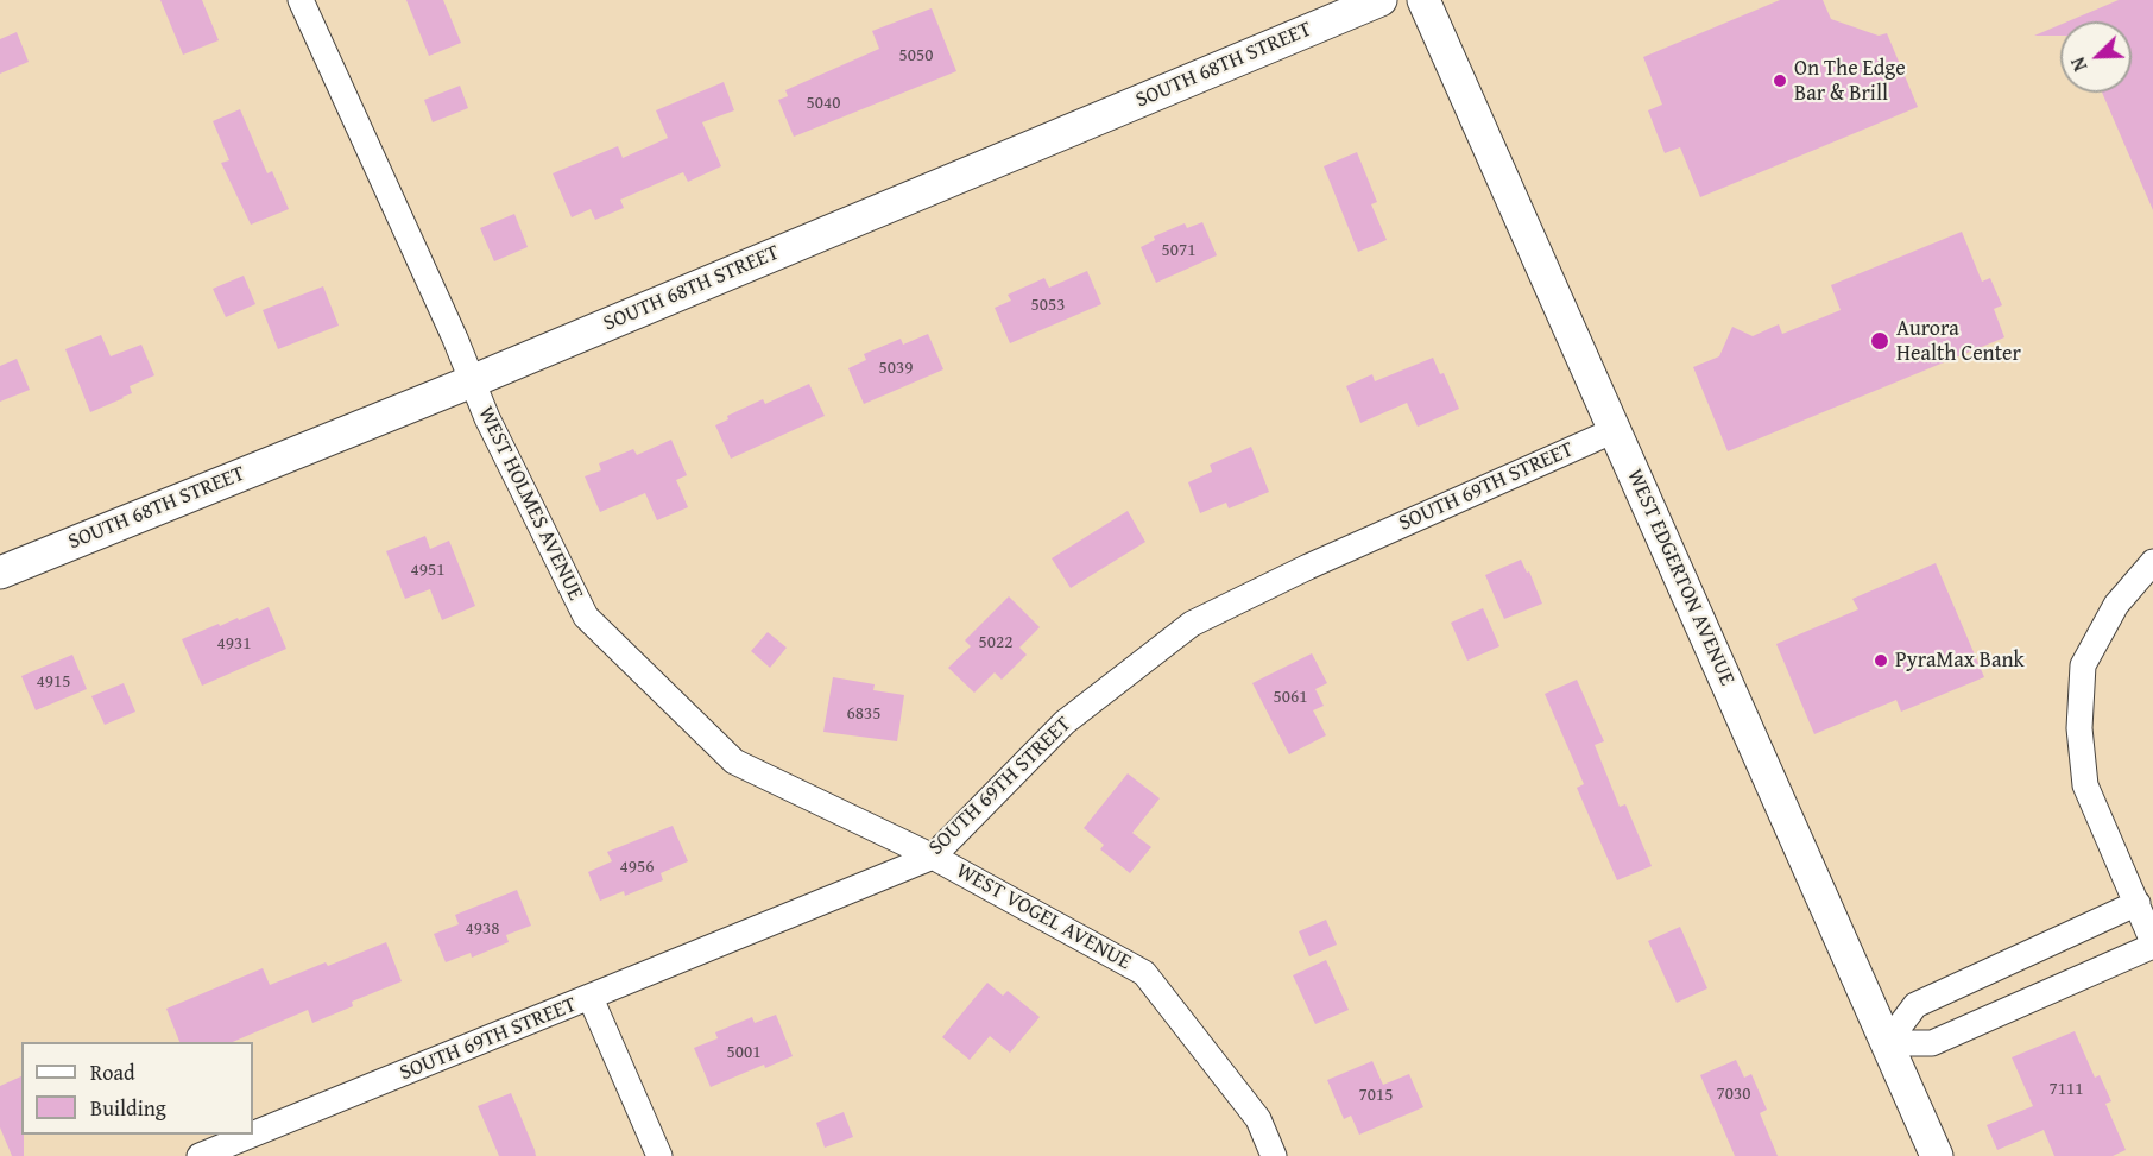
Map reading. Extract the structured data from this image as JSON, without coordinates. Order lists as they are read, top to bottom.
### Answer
{
  "streets": {
    "street": [
      "SOUTH 68TH STREET",
      "SOUTH 69TH STREET",
      "WEST HOLMES AVENUE",
      "WEST EDGERTON AVENUE",
      "WEST VOGEL AVENUE"
    ]
  },
  "crossings": [
    ["SOUTH 68TH STREET", "WEST HOLMES AVENUE"],
    ["SOUTH 69TH STREET", "WEST HOLMES AVENUE"],
    ["SOUTH 69TH STREET", "WEST EDGERTON AVENUE"],
    ["SOUTH 69TH STREET", "WEST VOGEL AVENUE"],
    ["WEST HOLMES AVENUE", "WEST VOGEL AVENUE"]
  ],
  "places": ["On The Edge Bar & Brill", "Aurora Health Center", "PyraMax Bank"],
  "house_numbers": [
    "5050",
    "5040",
    "5071",
    "5053",
    "5039",
    "4951",
    "5022",
    "4931",
    "4915",
    "5061",
    "6835",
    "4956",
    "4938",
    "5001",
    "7111",
    "7030",
    "7015"
  ],
  "legend": ["Road", "Building"],
  "north": "bottom left"
}
